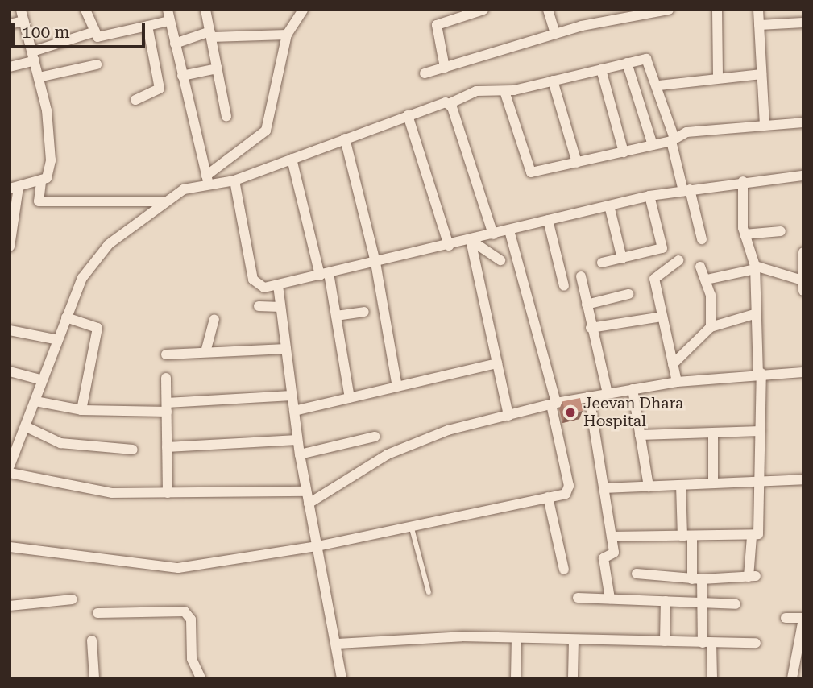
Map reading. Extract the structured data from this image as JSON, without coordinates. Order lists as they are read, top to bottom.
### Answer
{
  "places": ["Jeevan Dhara Hospital"],
  "scale_bar": "100 m"
}
